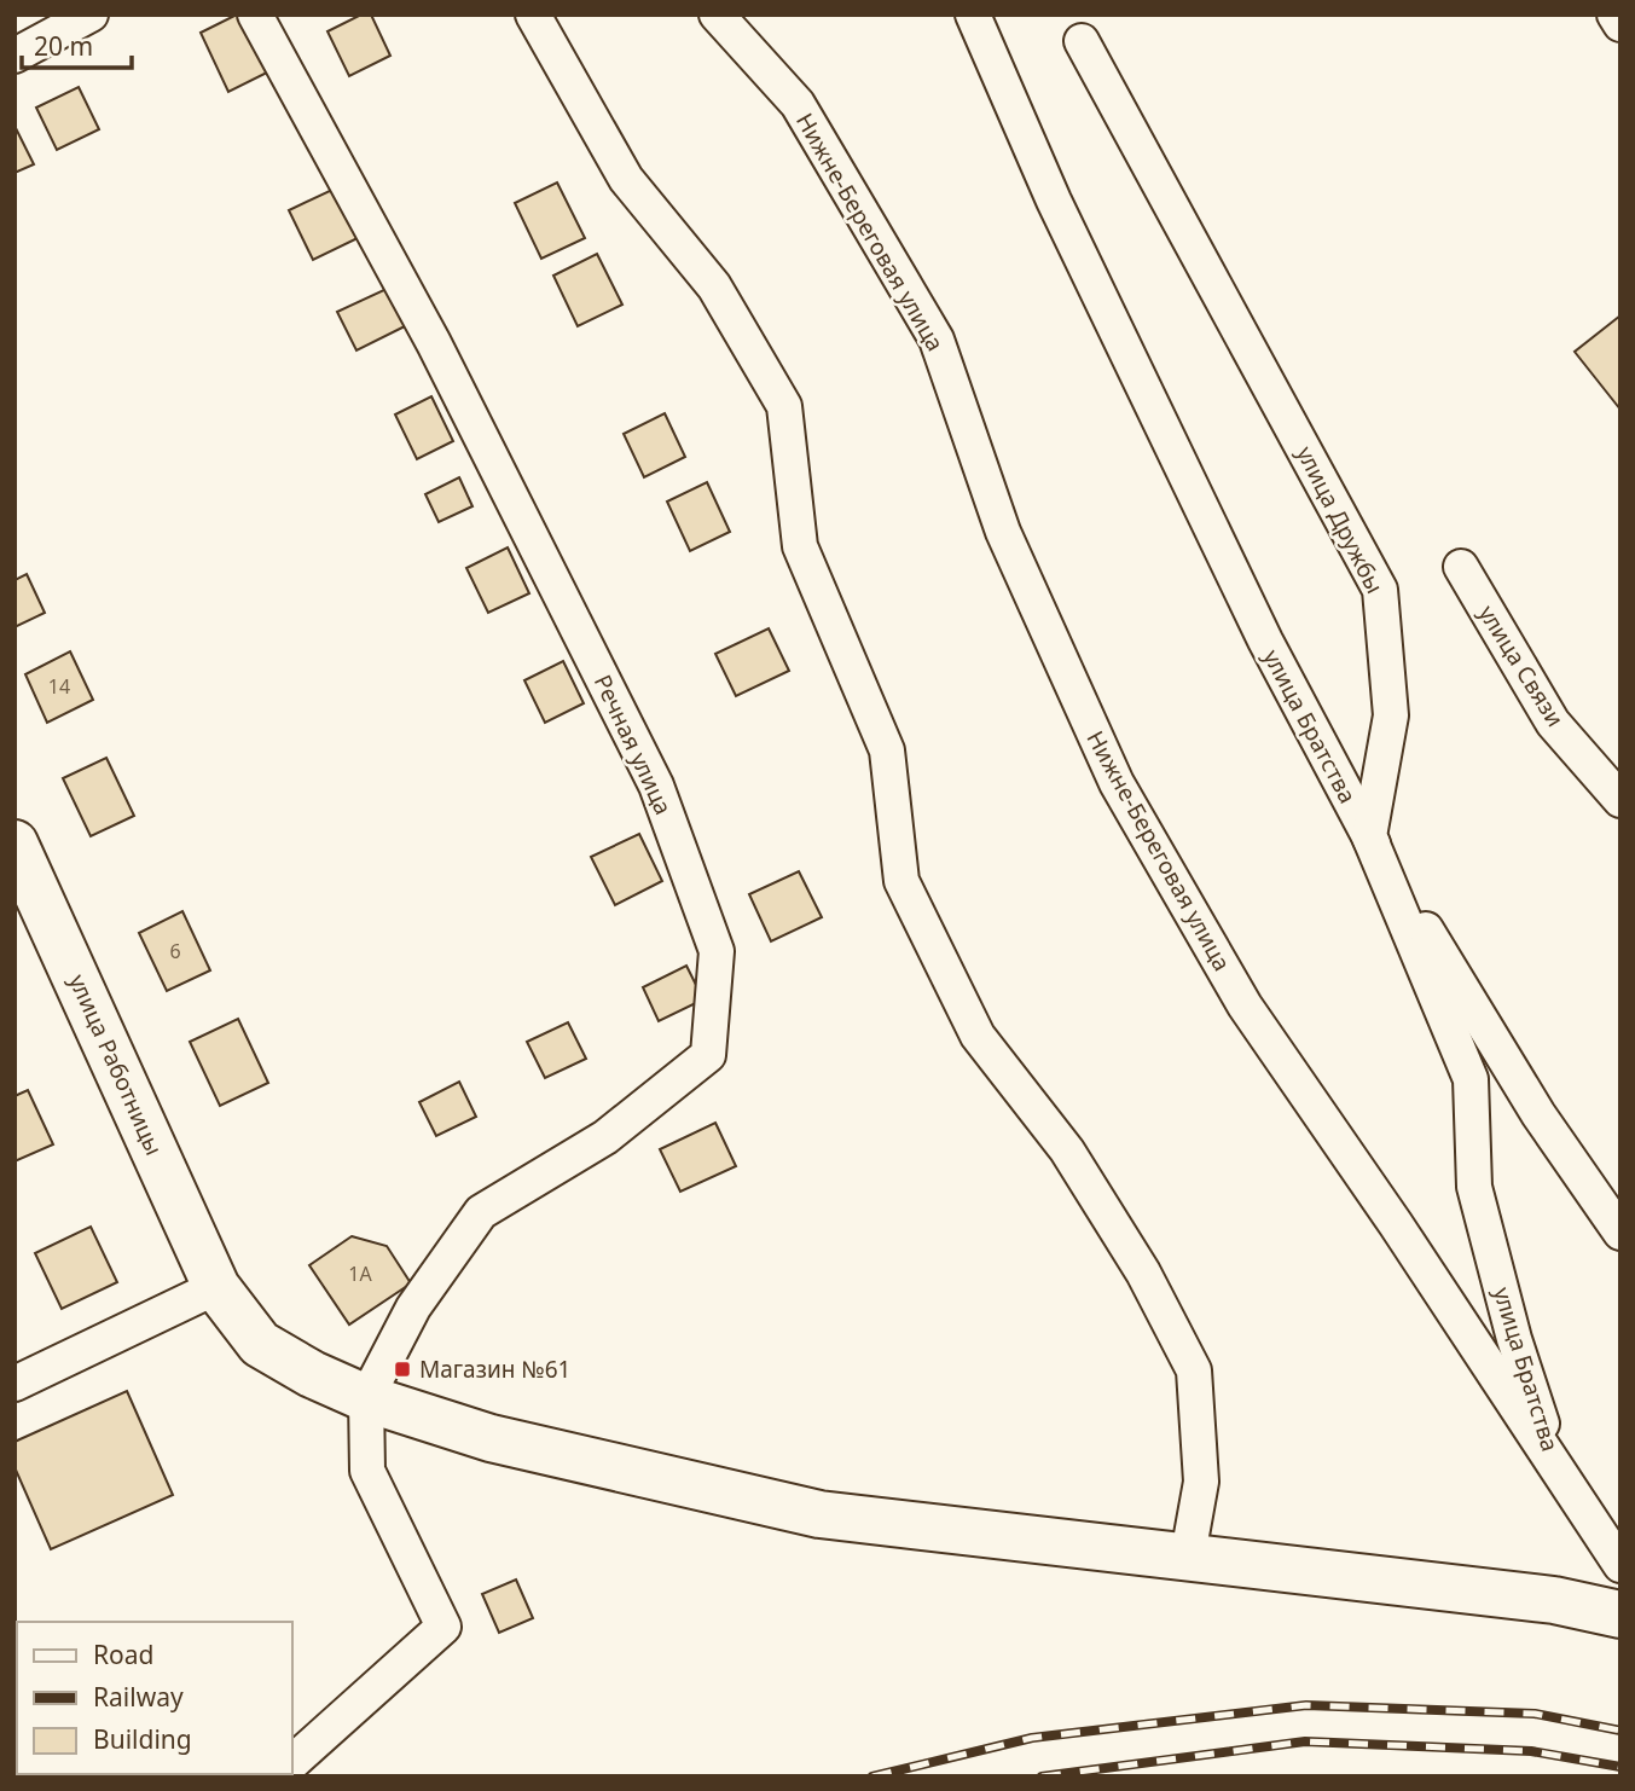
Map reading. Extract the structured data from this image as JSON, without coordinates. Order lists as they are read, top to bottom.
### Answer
{
  "streets": {
    "street": [
      "Нижне-Береговая улица",
      "улица Дружбы",
      "улица Связи",
      "улица Братства",
      "Речная улица",
      "улица Работницы"
    ]
  },
  "crossings": [
    ["Нижне-Береговая улица", "улица Братства"],
    ["улица Дружбы", "улица Братства"],
    ["Речная улица", "улица Работницы"]
  ],
  "places": {
    "transit": ["Магазин №61"]
  },
  "house_numbers": ["14", "6", "1А"],
  "legend": ["Road", "Railway", "Building"],
  "scale_bar": "20 m"
}
